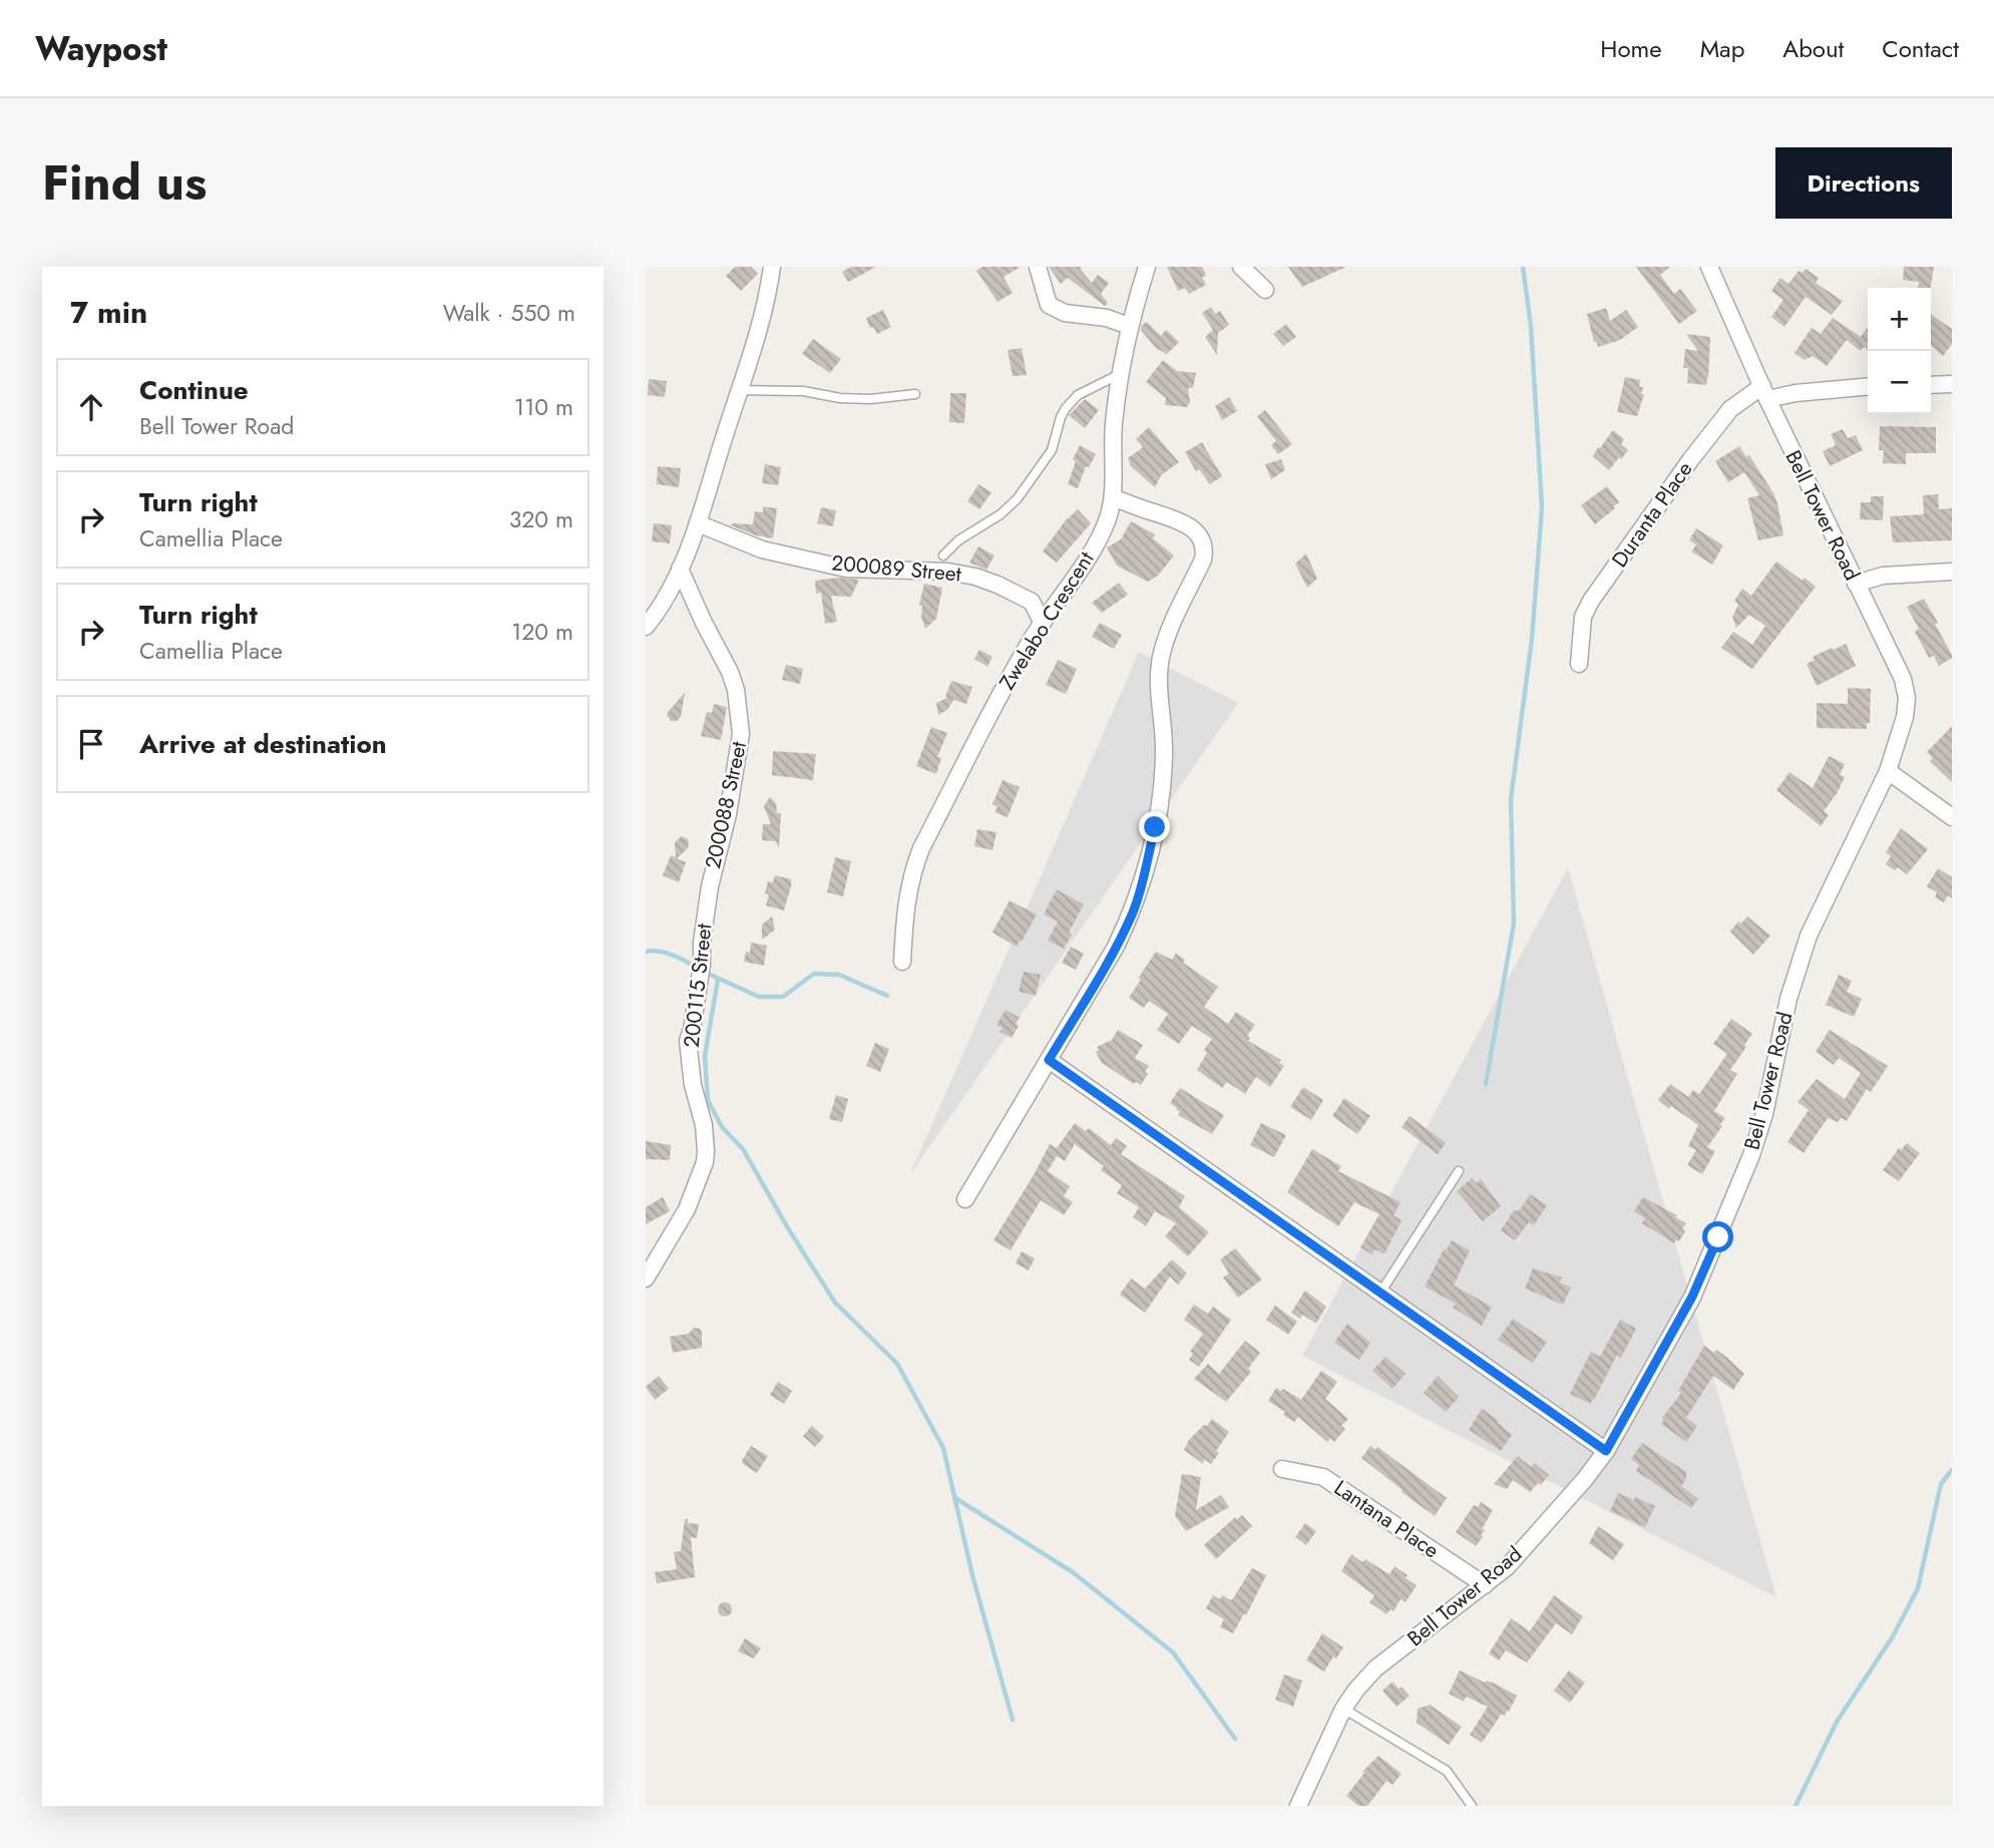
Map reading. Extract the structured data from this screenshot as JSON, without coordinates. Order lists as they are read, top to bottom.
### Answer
{
  "streets": {
    "street": [
      "Duranta Place",
      "Bell Tower Road",
      "200089 Street",
      "Zwelabo Crescent",
      "200088 Street",
      "200115 Street",
      "Lantana Place"
    ]
  },
  "crossings": [
    ["Duranta Place", "Bell Tower Road"],
    ["Bell Tower Road", "Lantana Place"],
    ["200089 Street", "Zwelabo Crescent"],
    ["200088 Street", "200115 Street"]
  ],
  "page": {
    "header": "Waypost",
    "nav": [
      "Home",
      "Map",
      "About",
      "Contact"
    ],
    "title": "Find us",
    "buttons": "Directions",
    "heading": ["7 min", "Walk · 550 m"],
    "map_buttons": ["+", "−"],
    "list": [
      ["Continue", "Bell Tower Road", "110 m"],
      ["Turn right", "Camellia Place", "320 m"],
      ["Turn right", "Camellia Place", "120 m"],
      "Arrive at destination"
    ]
  }
}
